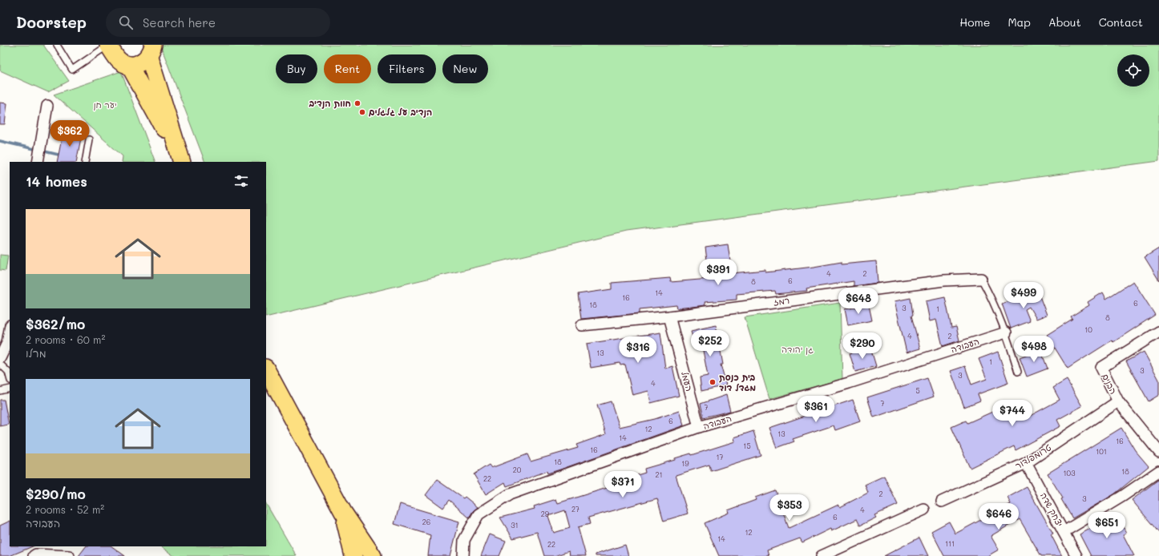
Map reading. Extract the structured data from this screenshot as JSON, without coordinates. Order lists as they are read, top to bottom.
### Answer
{
  "streets": {
    "street": [
      "רמז",
      "העבודה",
      "העמל",
      "הבנים",
      "טרומפלדור",
      "יצחק שדה"
    ]
  },
  "crossings": [
    ["רמז", "העמל"],
    ["העבודה", "העמל"],
    ["הבנים", "טרומפלדור"],
    ["טרומפלדור", "יצחק שדה"]
  ],
  "parks": ["יער חן", "גן יהודה"],
  "places": ["חוות הנדיב", "הנדיב על גלגלים", "בית כנסת מגדל דוד"],
  "house_numbers": [
    "4",
    "2",
    "6",
    "8",
    "14",
    "16",
    "6",
    "18",
    "3",
    "1",
    "8",
    "10",
    "4",
    "2",
    "13",
    "1",
    "3",
    "3",
    "4",
    "5",
    "7",
    "7",
    "6",
    "12",
    "13",
    "14",
    "16",
    "15",
    "16",
    "101",
    "17",
    "18",
    "19",
    "20",
    "18",
    "103",
    "21",
    "22",
    "2",
    "3",
    "27",
    "4",
    "29",
    "6",
    "26",
    "31",
    "12",
    "14",
    "111",
    "22"
  ],
  "page": {
    "header": "Doorstep",
    "search": "Search here",
    "nav": [
      "Home",
      "Map",
      "About",
      "Contact"
    ],
    "chip": [
      "Buy",
      "Rent",
      "Filters",
      "New"
    ],
    "price": [
      "$362",
      "$391",
      "$499",
      "$648",
      "$252",
      "$290",
      "$498",
      "$316",
      "$361",
      "$744",
      "$371",
      "$353",
      "$646",
      "$651"
    ],
    "heading": "14 homes",
    "list": [
      {
        "name": "$362/mo",
        "note": "2 rooms · 60 m² · מרלו"
      },
      {
        "name": "$290/mo",
        "note": "2 rooms · 52 m² · העבודה"
      }
    ]
  }
}
